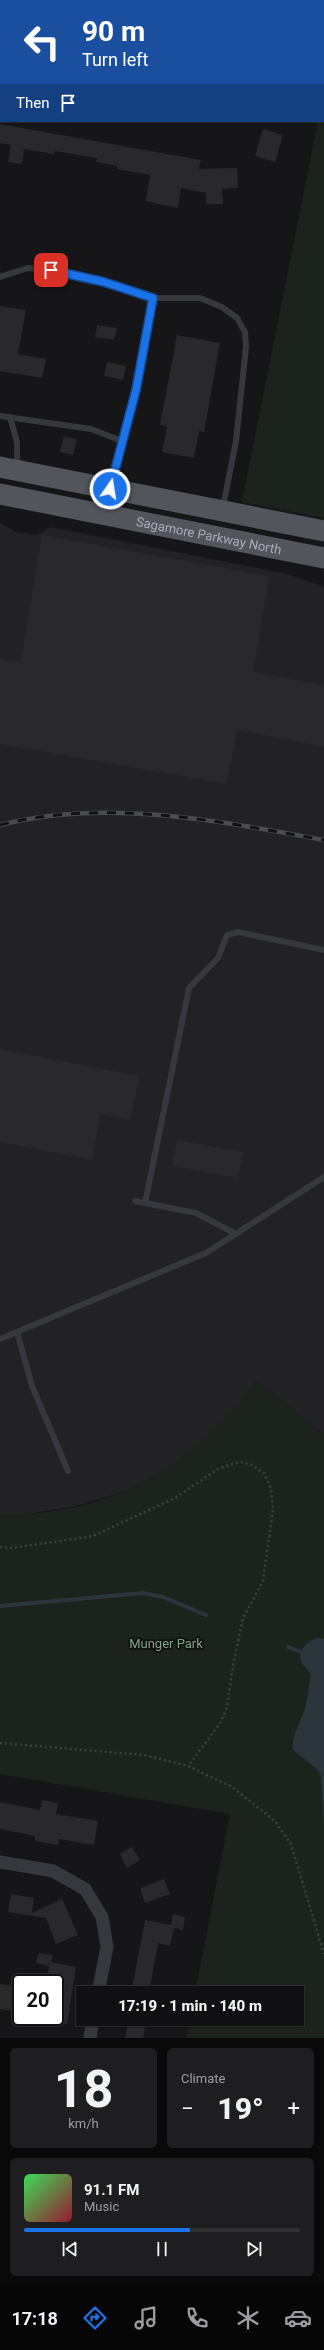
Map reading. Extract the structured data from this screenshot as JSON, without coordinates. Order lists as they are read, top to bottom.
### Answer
{
  "streets": {
    "main road": ["Sagamore Parkway North"]
  },
  "parks": ["Munger Park"],
  "page": {
    "turn": ["90 m", "Turn left"],
    "then": "Then",
    "limit": "20",
    "trip": "17:19 · 1 min · 140 m",
    "tile": [
      ["18", "km/h"],
      "Climate"
    ],
    "heat": ["−", "19°", "+"],
    "song": ["91.1 FM", "Music"],
    "tabs": "17:18"
  }
}
